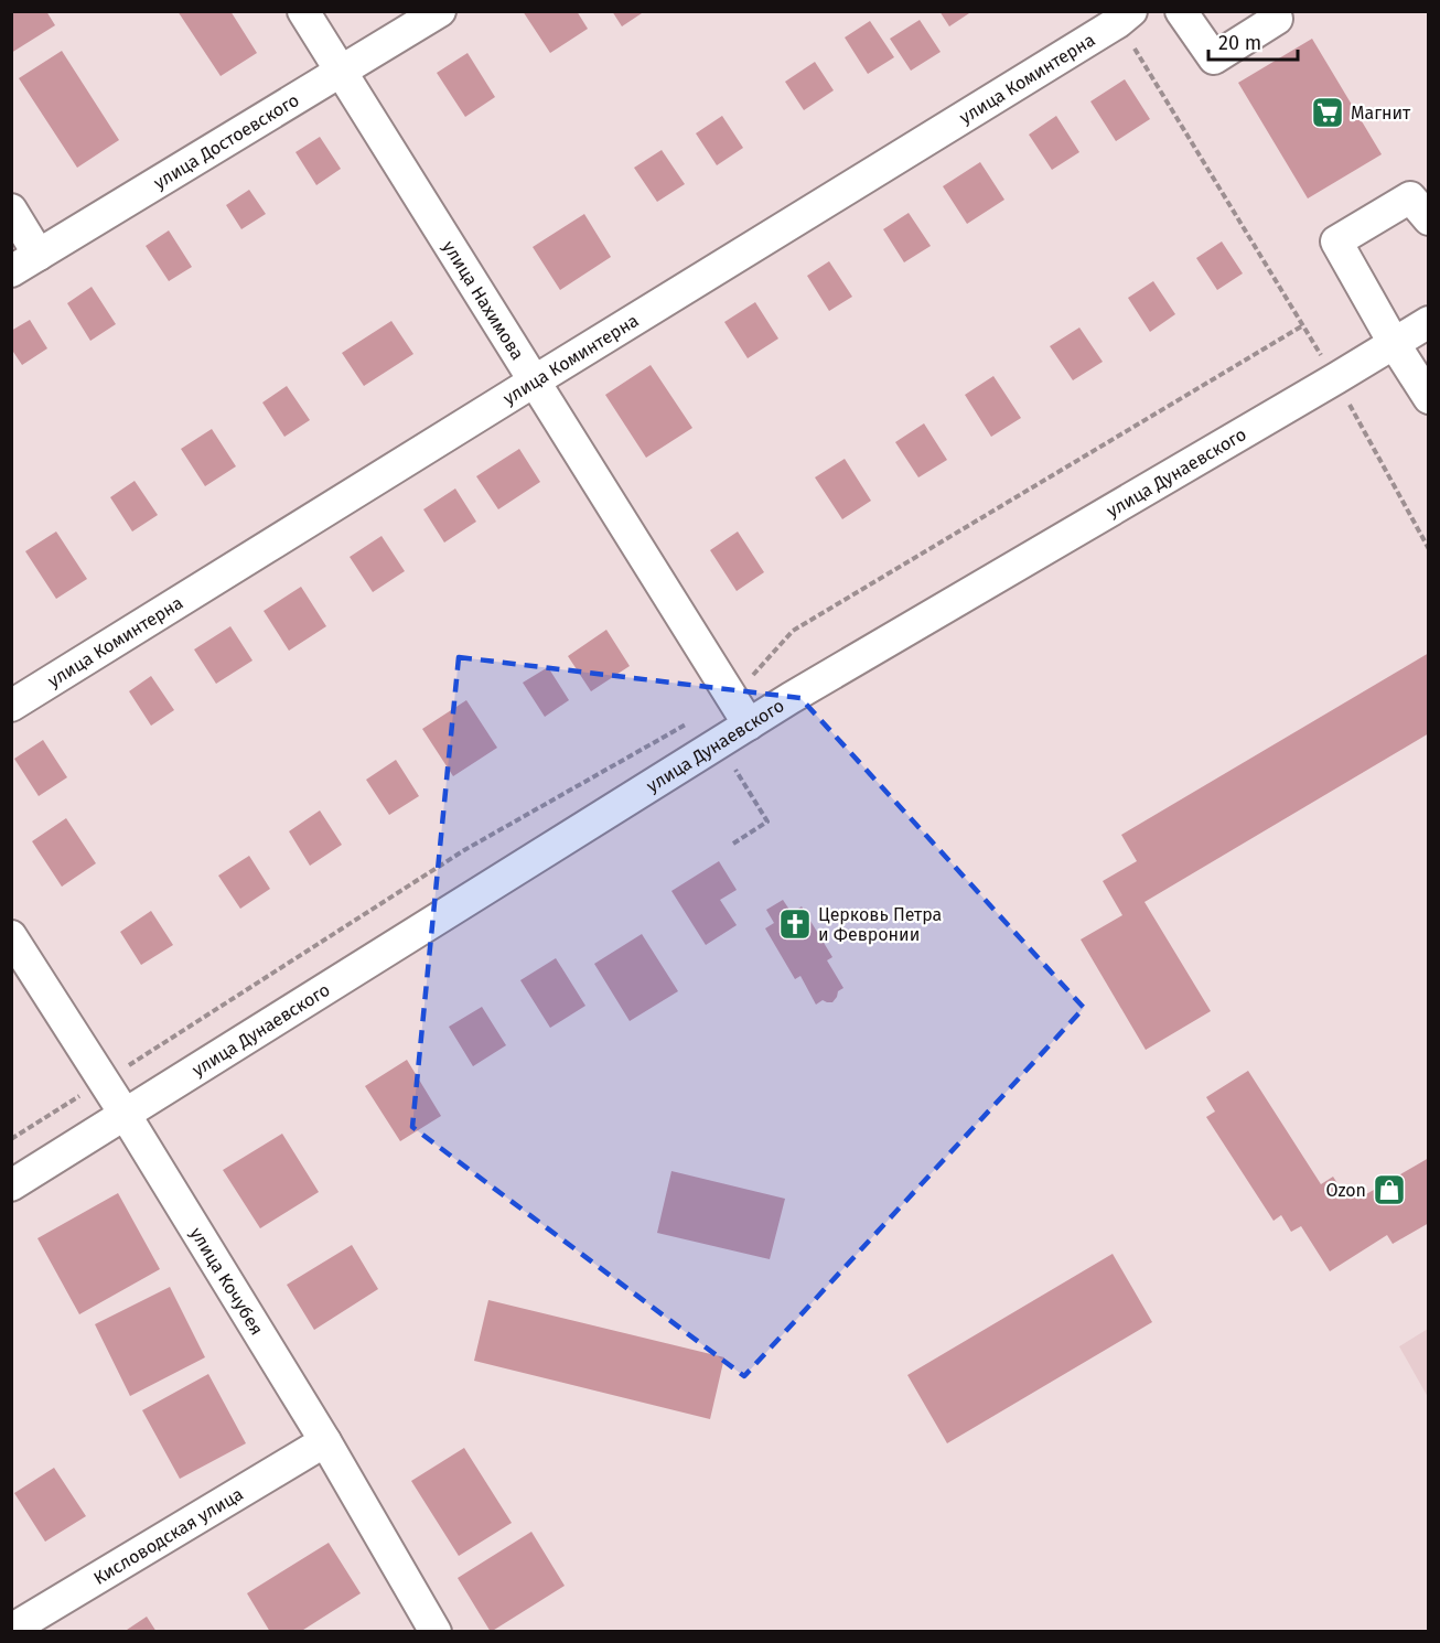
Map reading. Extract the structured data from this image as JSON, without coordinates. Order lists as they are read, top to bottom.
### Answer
{
  "streets": {
    "street": [
      "улица Коминтерна",
      "улица Достоевского",
      "улица Нахимова",
      "улица Дунаевского",
      "улица Кочубея",
      "Кисловодская улица"
    ]
  },
  "crossings": [
    ["улица Коминтерна", "улица Нахимова"],
    ["улица Достоевского", "улица Нахимова"],
    ["улица Нахимова", "улица Дунаевского"],
    ["улица Дунаевского", "улица Кочубея"],
    ["улица Кочубея", "Кисловодская улица"]
  ],
  "places": {
    "supermarket": ["Магнит"],
    "church": ["Церковь Петра и Февронии"],
    "shop": ["Ozon"]
  },
  "scale_bar": "20 m"
}
